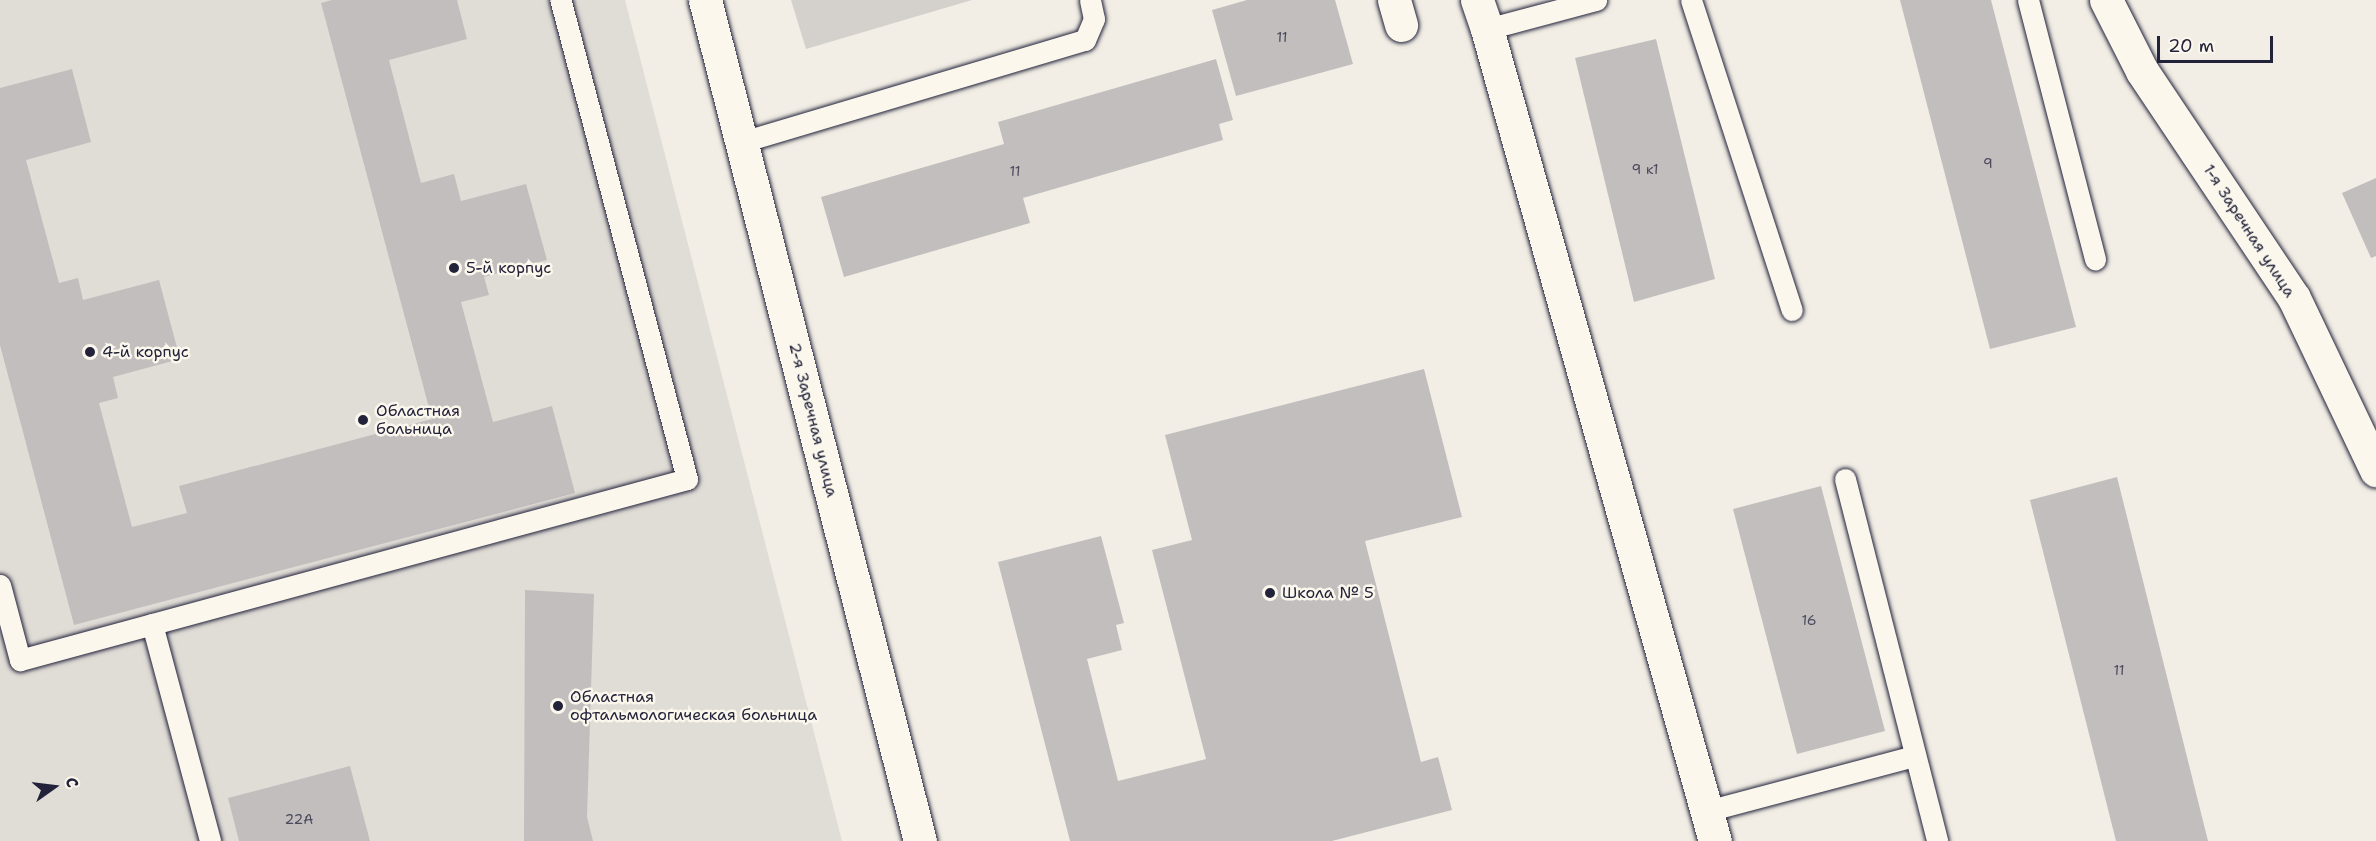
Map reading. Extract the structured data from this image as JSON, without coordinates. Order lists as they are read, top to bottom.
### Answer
{
  "streets": {
    "street": ["1-я Заречная улица", "2-я Заречная улица"]
  },
  "places": [
    "5-й корпус",
    "4-й корпус",
    "Областная больница",
    "Школа № 5",
    "Областная офтальмологическая больница"
  ],
  "house_numbers": [
    "11",
    "9",
    "9 к1",
    "11",
    "16",
    "11",
    "22А"
  ],
  "scale_bar": "20 m",
  "north": "right"
}
